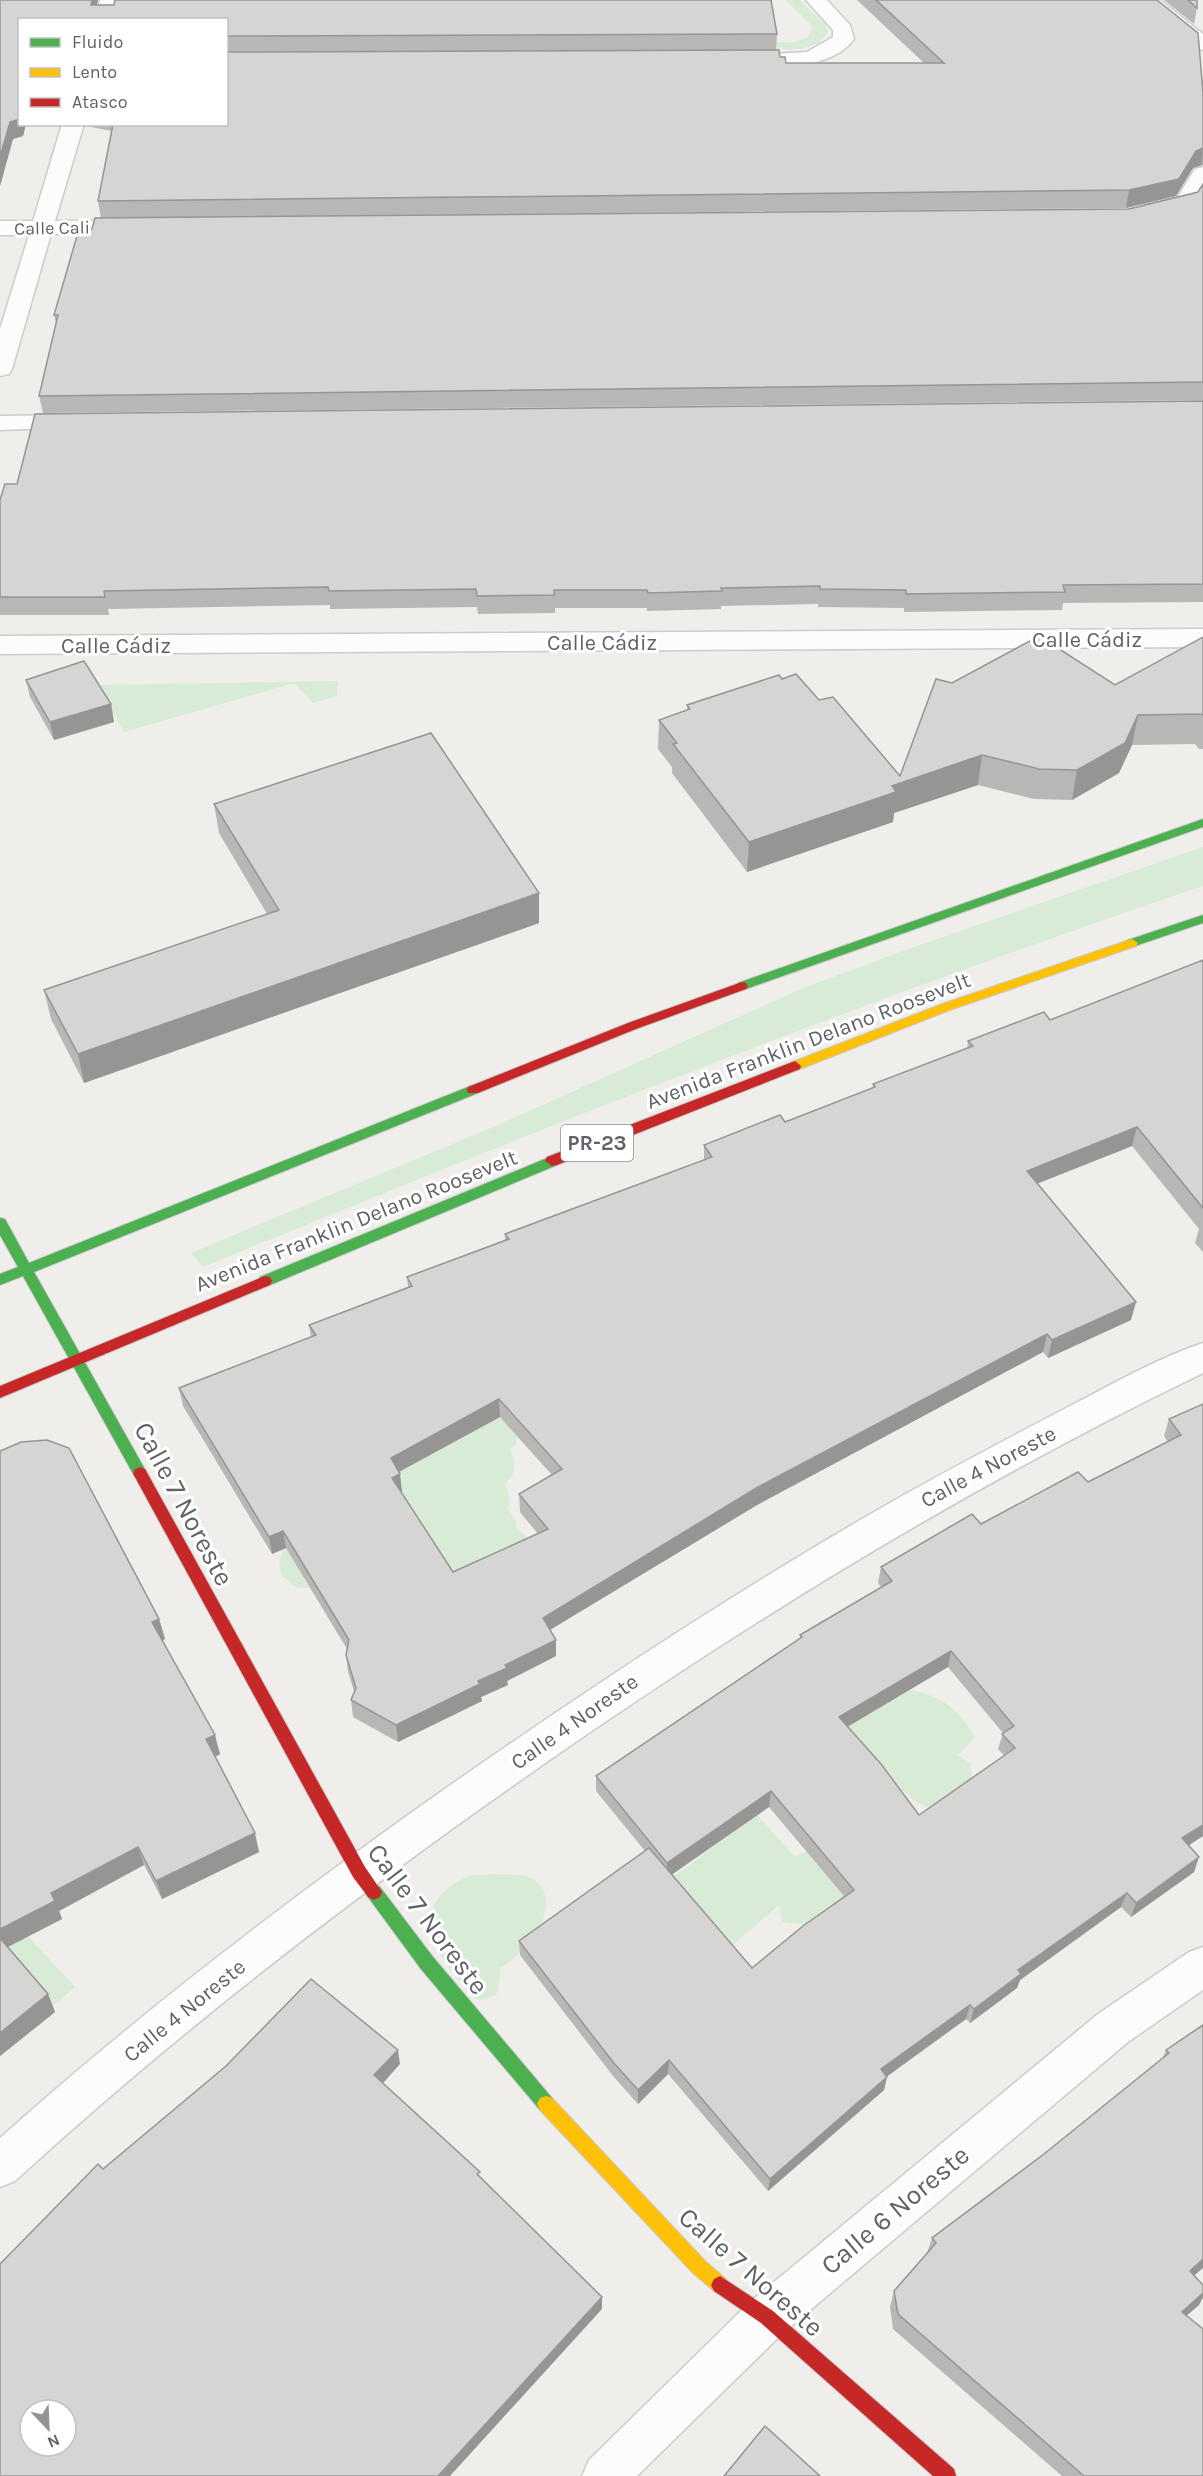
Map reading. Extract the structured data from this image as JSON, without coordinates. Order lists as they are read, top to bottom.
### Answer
{
  "streets": {
    "main road": ["Avenida Franklin Delano Roosevelt", "PR-23", "Calle 7 Noreste"],
    "street": [
      "Calle Cali",
      "Calle Cádiz",
      "Calle 4 Noreste",
      "Calle 6 Noreste"
    ]
  },
  "crossings": [
    ["Avenida Franklin Delano Roosevelt", "Calle 7 Noreste"],
    ["Calle 4 Noreste", "Calle 7 Noreste"],
    ["Calle 7 Noreste", "Calle 6 Noreste"]
  ],
  "legend": ["Fluido", "Lento", "Atasco"],
  "north": "bottom right"
}
